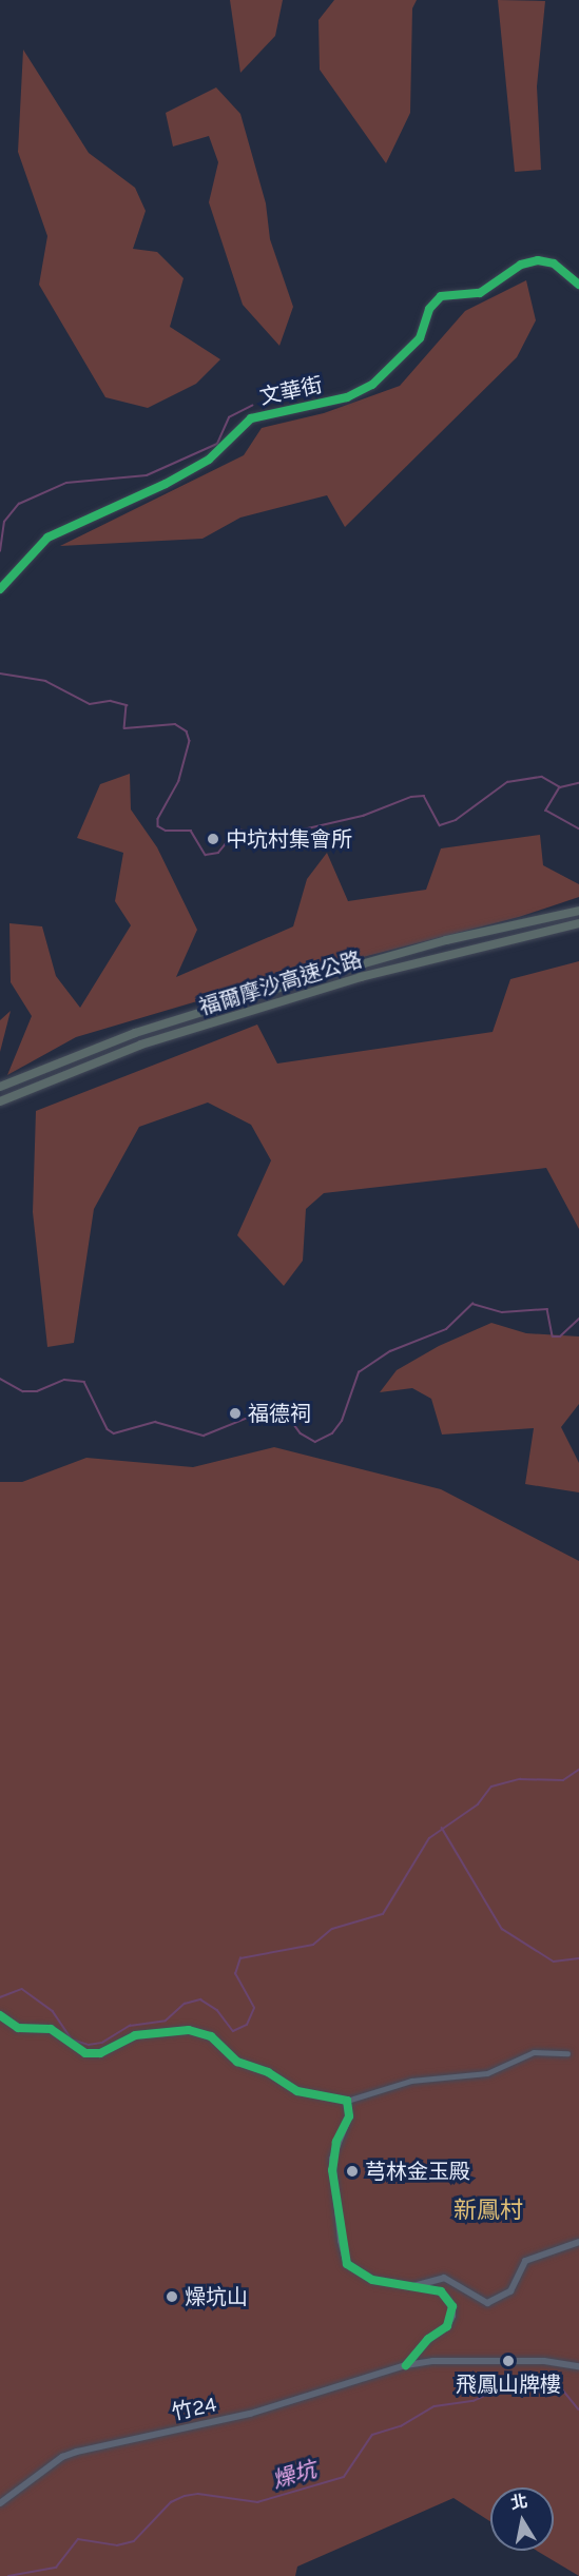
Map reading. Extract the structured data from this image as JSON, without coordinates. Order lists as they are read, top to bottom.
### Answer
{
  "streets": {
    "highway": ["福爾摩沙高速公路"],
    "street": ["文華街", "竹24"]
  },
  "districts": ["新鳳村"],
  "water": ["燥坑"],
  "places": [
    "中坑村集會所",
    "福德祠",
    "芎林金玉殿",
    "燥坑山",
    "飛鳳山牌樓"
  ],
  "north": "top"
}
